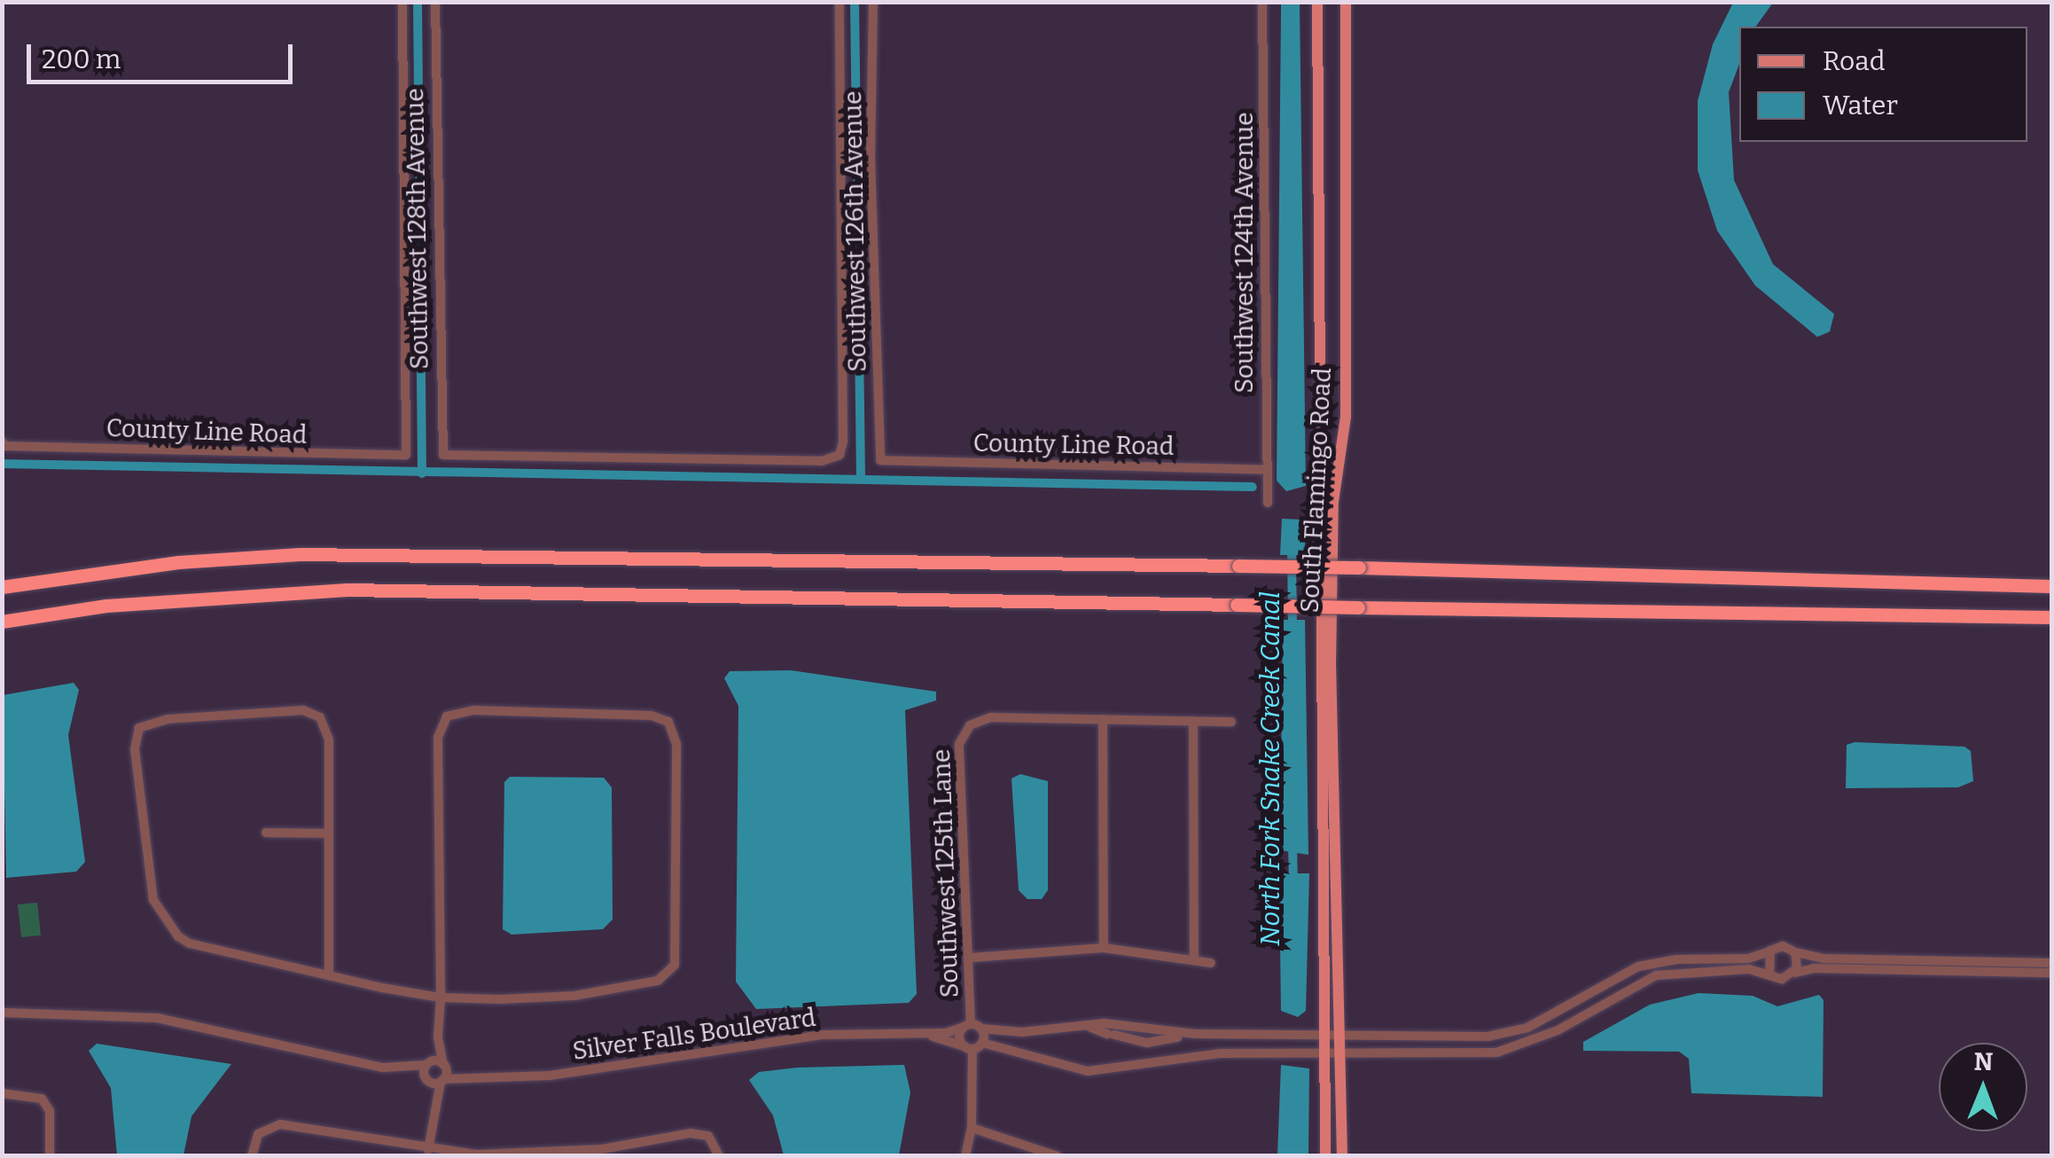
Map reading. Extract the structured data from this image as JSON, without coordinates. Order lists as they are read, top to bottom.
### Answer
{
  "streets": {
    "main road": ["South Flamingo Road"],
    "street": [
      "Southwest 128th Avenue",
      "Southwest 126th Avenue",
      "Southwest 124th Avenue",
      "County Line Road",
      "Southwest 125th Lane",
      "Silver Falls Boulevard"
    ]
  },
  "crossings": [
    ["Southwest 128th Avenue", "Southwest 126th Avenue"],
    ["Southwest 128th Avenue", "County Line Road"],
    ["Southwest 126th Avenue", "County Line Road"],
    ["Southwest 124th Avenue", "County Line Road"],
    ["Southwest 125th Lane", "Silver Falls Boulevard"]
  ],
  "water": ["North Fork Snake Creek Canal"],
  "legend": ["Road", "Water"],
  "scale_bar": "200 m",
  "north": "top"
}
